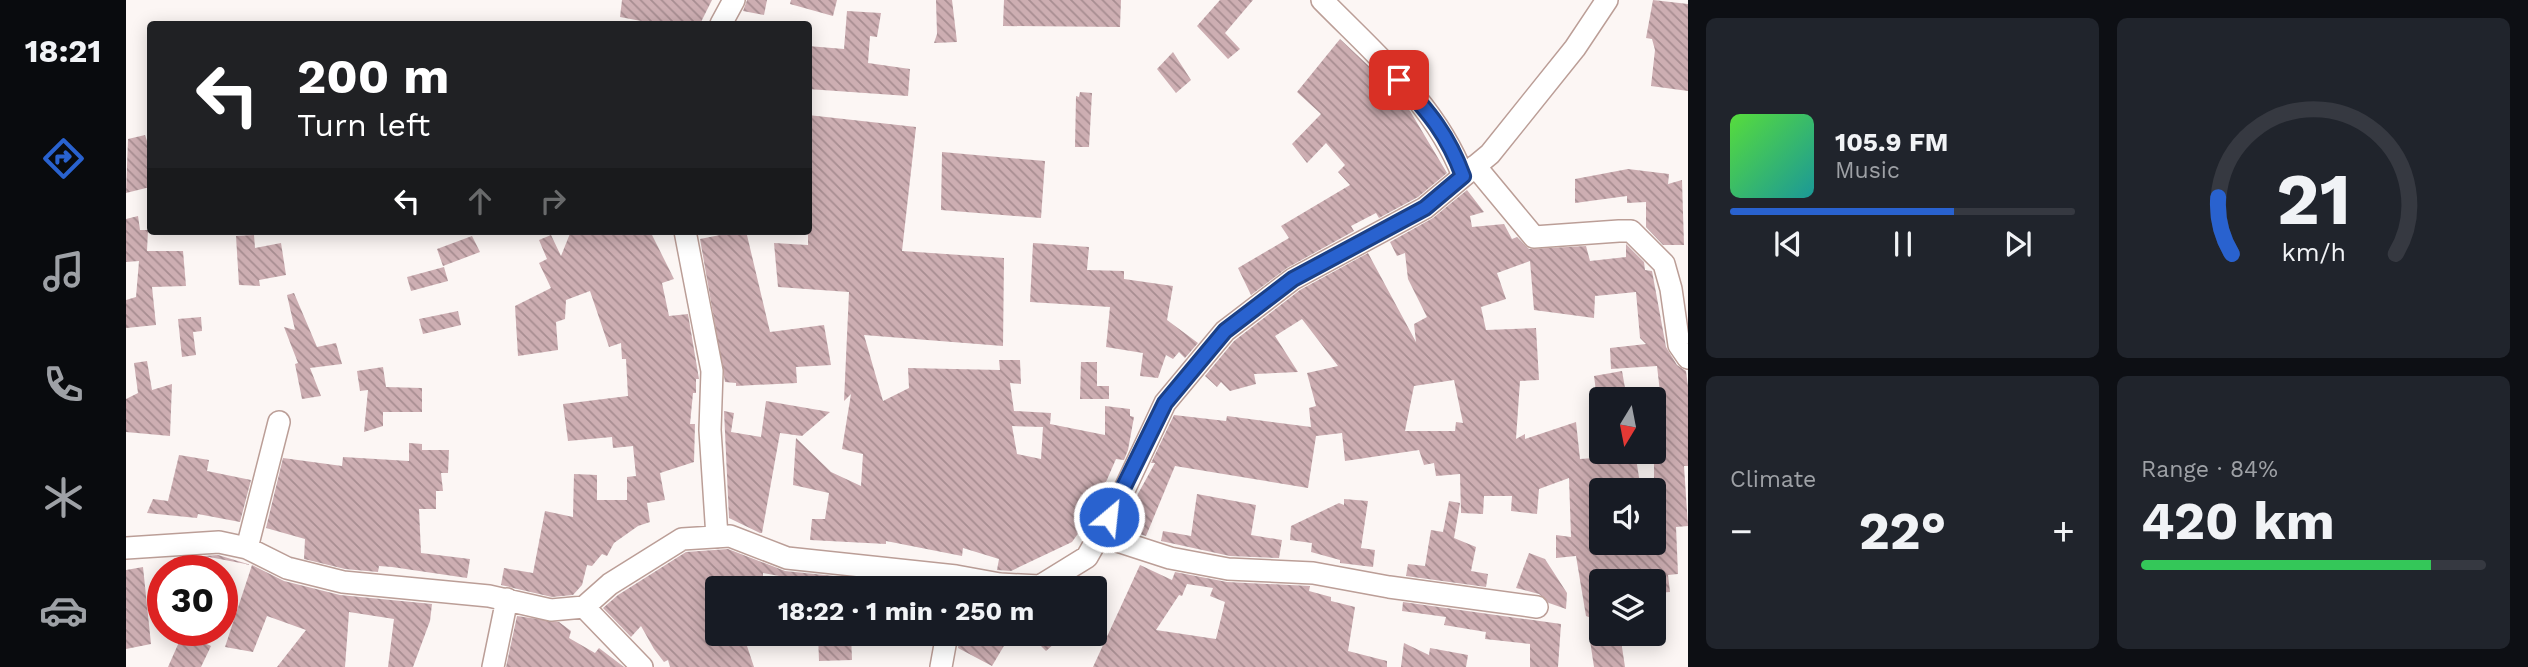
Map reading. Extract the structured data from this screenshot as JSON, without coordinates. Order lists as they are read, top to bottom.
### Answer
{
  "north": "bottom",
  "page": {
    "tabs": "18:21",
    "turn": ["200 m", "Turn left"],
    "song": ["105.9 FM", "Music"],
    "tile": [
      "Climate",
      ["Range · 84%", "420 km"]
    ],
    "heat": ["−", "22°", "+"],
    "limit": "30",
    "trip": "18:22 · 1 min · 250 m",
    "gauge": ["21", "km/h"]
  }
}
